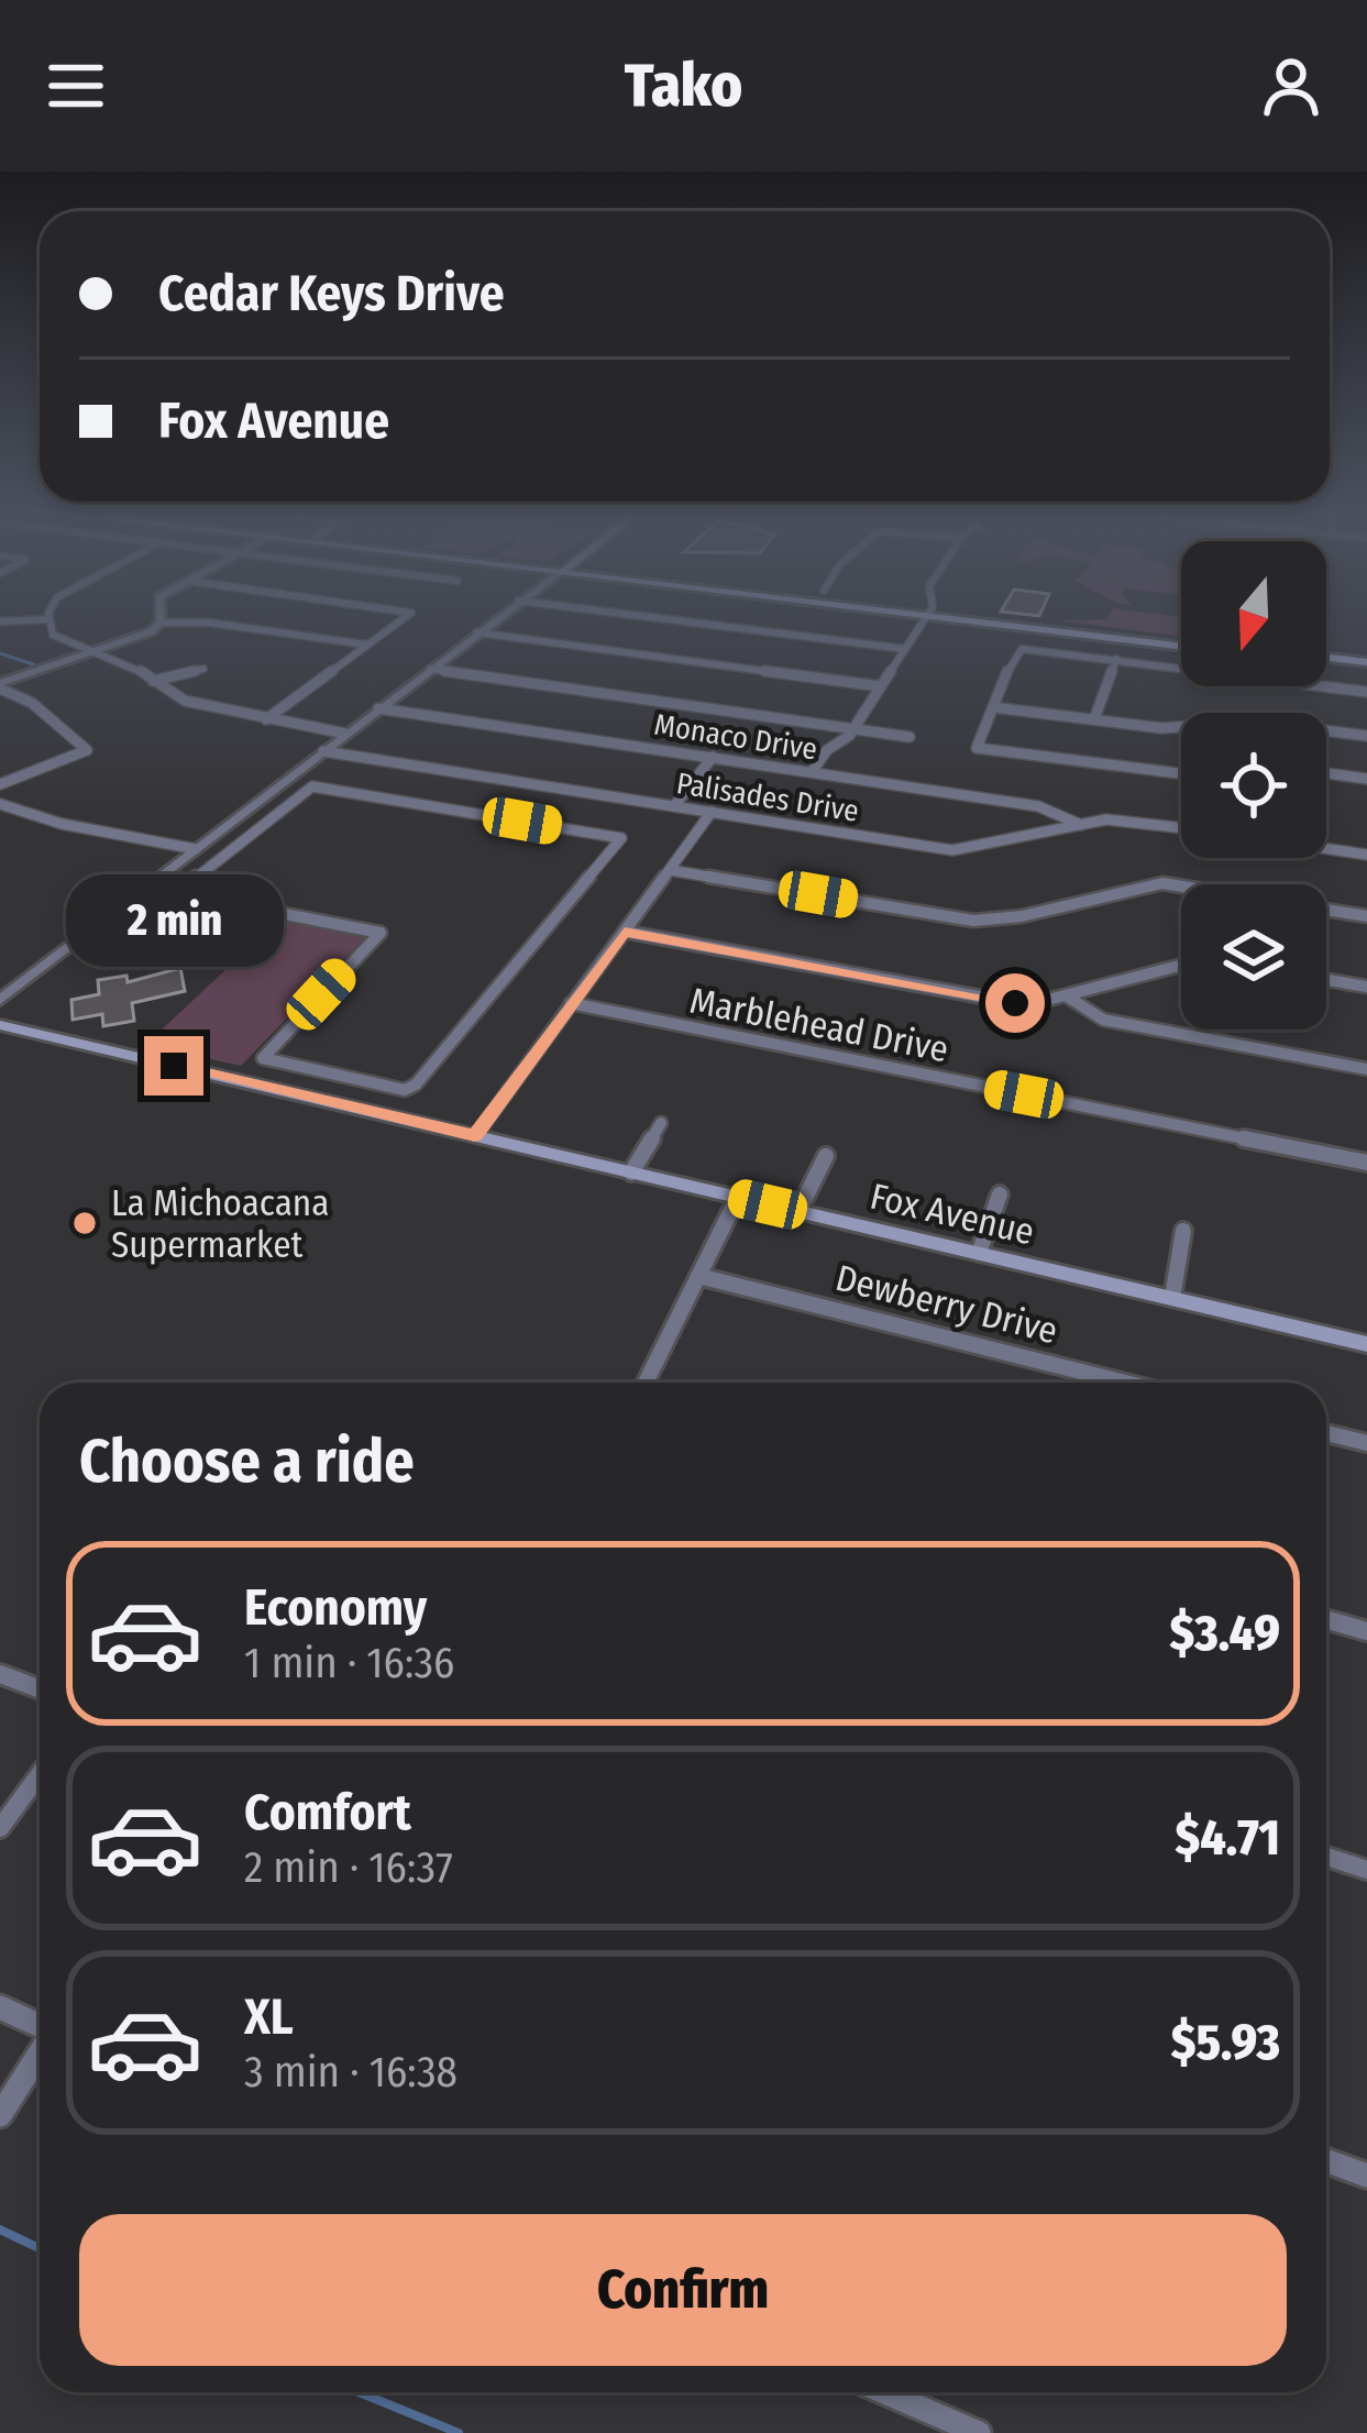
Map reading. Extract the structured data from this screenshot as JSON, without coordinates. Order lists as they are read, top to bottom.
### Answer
{
  "streets": {
    "main road": ["Fox Avenue"],
    "street": [
      "Monaco Drive",
      "Palisades Drive",
      "Marblehead Drive",
      "Dewberry Drive"
    ]
  },
  "crossings": [
    ["Monaco Drive", "Palisades Drive"]
  ],
  "places": ["La Michoacana Supermarket"],
  "north": "bottom",
  "page": {
    "header": "Tako",
    "banner": ["Cedar Keys Drive", "Fox Avenue"],
    "bubble": "2 min",
    "heading": "Choose a ride",
    "list": [
      {
        "name": "Economy",
        "note": "1 min · 16:36",
        "value": "$3.49"
      },
      {
        "name": "Comfort",
        "note": "2 min · 16:37",
        "value": "$4.71"
      },
      {
        "name": "XL",
        "note": "3 min · 16:38",
        "value": "$5.93"
      }
    ],
    "buttons": "Confirm"
  }
}
